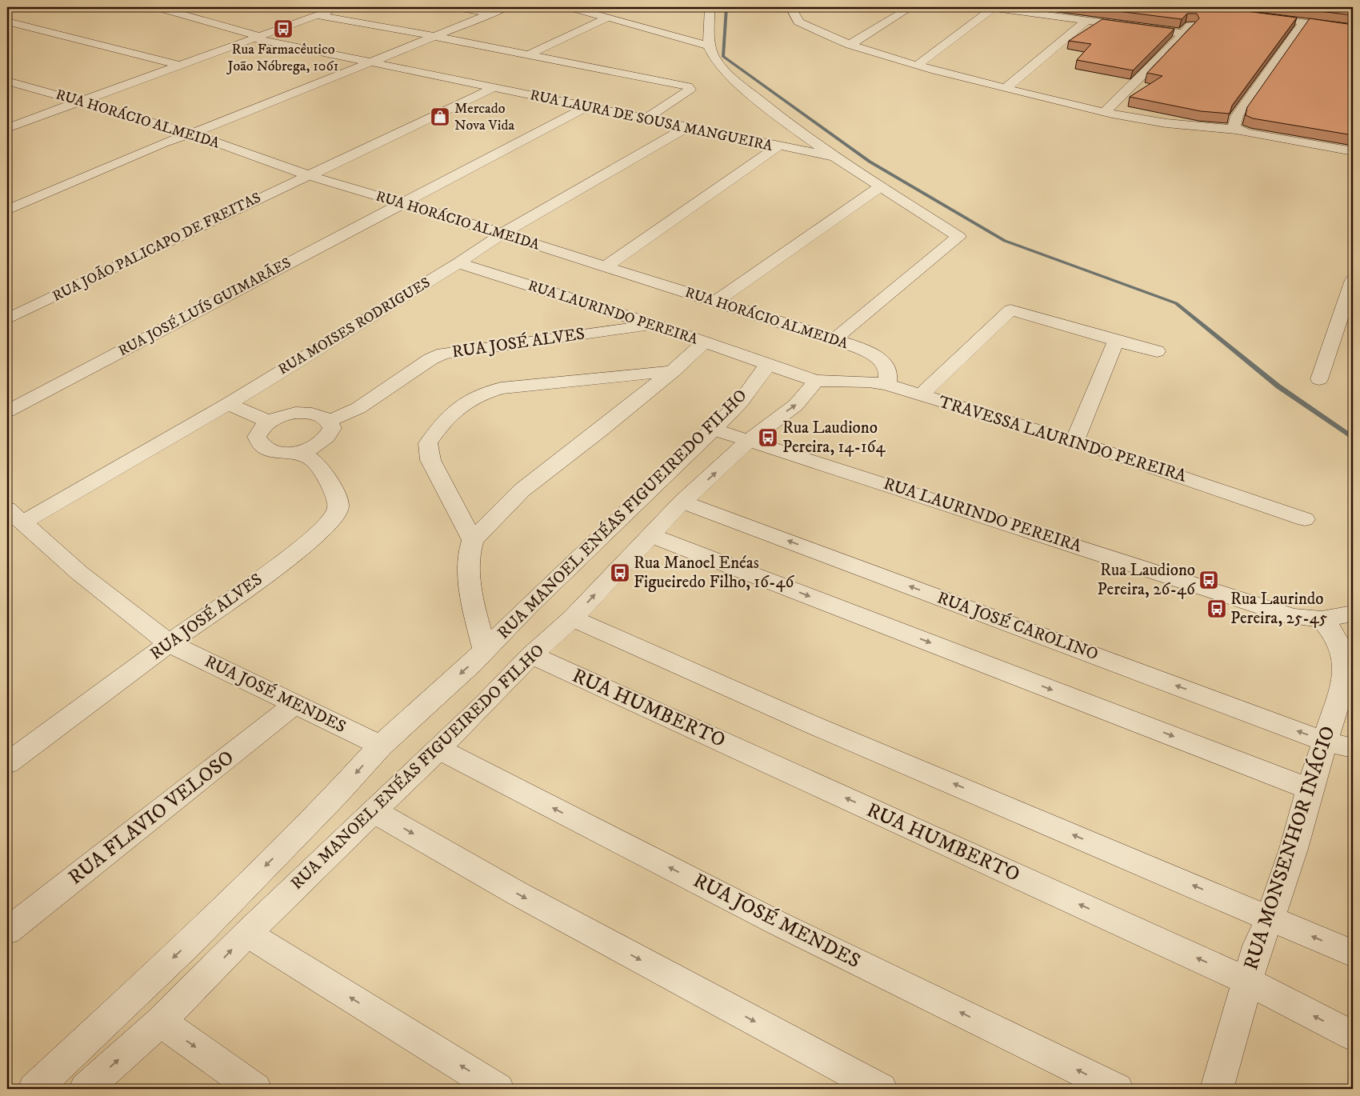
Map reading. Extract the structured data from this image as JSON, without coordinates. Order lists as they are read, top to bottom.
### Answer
{
  "streets": {
    "street": [
      "RUA HORÁCIO ALMEIDA",
      "RUA LAURA DE SOUSA MANGUEIRA",
      "RUA JOÃO PALICAPO DE FREITAS",
      "RUA JOSÉ LUÍS GUIMARÃES",
      "RUA LAURINDO PEREIRA",
      "RUA MOISES RODRIGUES",
      "RUA JOSÉ ALVES",
      "TRAVESSA LAURINDO PEREIRA",
      "RUA MANOEL ENÉAS FIGUEIREDO FILHO",
      "RUA JOSÉ CAROLINO",
      "RUA JOSÉ MENDES",
      "RUA HUMBERTO",
      "RUA FLAVIO VELOSO",
      "RUA MONSENHOR INÁCIO"
    ]
  },
  "crossings": [
    ["RUA HORÁCIO ALMEIDA", "RUA LAURA DE SOUSA MANGUEIRA"],
    ["RUA HORÁCIO ALMEIDA", "RUA JOÃO PALICAPO DE FREITAS"],
    ["RUA HORÁCIO ALMEIDA", "RUA JOSÉ LUÍS GUIMARÃES"],
    ["RUA HORÁCIO ALMEIDA", "RUA MOISES RODRIGUES"],
    ["RUA HORÁCIO ALMEIDA", "TRAVESSA LAURINDO PEREIRA"],
    ["RUA LAURA DE SOUSA MANGUEIRA", "RUA JOÃO PALICAPO DE FREITAS"],
    ["RUA LAURA DE SOUSA MANGUEIRA", "RUA JOSÉ LUÍS GUIMARÃES"],
    ["RUA LAURA DE SOUSA MANGUEIRA", "RUA MOISES RODRIGUES"],
    ["RUA LAURINDO PEREIRA", "RUA MOISES RODRIGUES"],
    ["RUA LAURINDO PEREIRA", "RUA JOSÉ ALVES"],
    ["RUA LAURINDO PEREIRA", "RUA MANOEL ENÉAS FIGUEIREDO FILHO"],
    ["RUA LAURINDO PEREIRA", "RUA MONSENHOR INÁCIO"],
    ["RUA MOISES RODRIGUES", "RUA JOSÉ MENDES"],
    ["RUA JOSÉ ALVES", "RUA JOSÉ MENDES"],
    ["TRAVESSA LAURINDO PEREIRA", "RUA MANOEL ENÉAS FIGUEIREDO FILHO"],
    ["RUA MANOEL ENÉAS FIGUEIREDO FILHO", "RUA JOSÉ CAROLINO"],
    ["RUA MANOEL ENÉAS FIGUEIREDO FILHO", "RUA JOSÉ MENDES"],
    ["RUA MANOEL ENÉAS FIGUEIREDO FILHO", "RUA HUMBERTO"],
    ["RUA JOSÉ CAROLINO", "RUA MONSENHOR INÁCIO"],
    ["RUA JOSÉ MENDES", "RUA FLAVIO VELOSO"],
    ["RUA HUMBERTO", "RUA MONSENHOR INÁCIO"]
  ],
  "places": {
    "bus stop": [
      "Rua Farmacêutico João Nóbrega, 1061",
      "Rua Laudiono Pereira, 14-164",
      "Rua Manoel Enéas Figueiredo Filho, 16-46",
      "Rua Laudiono Pereira, 26-46",
      "Rua Laurindo Pereira, 25-45"
    ],
    "shop": ["Mercado Nova Vida"]
  }
}
